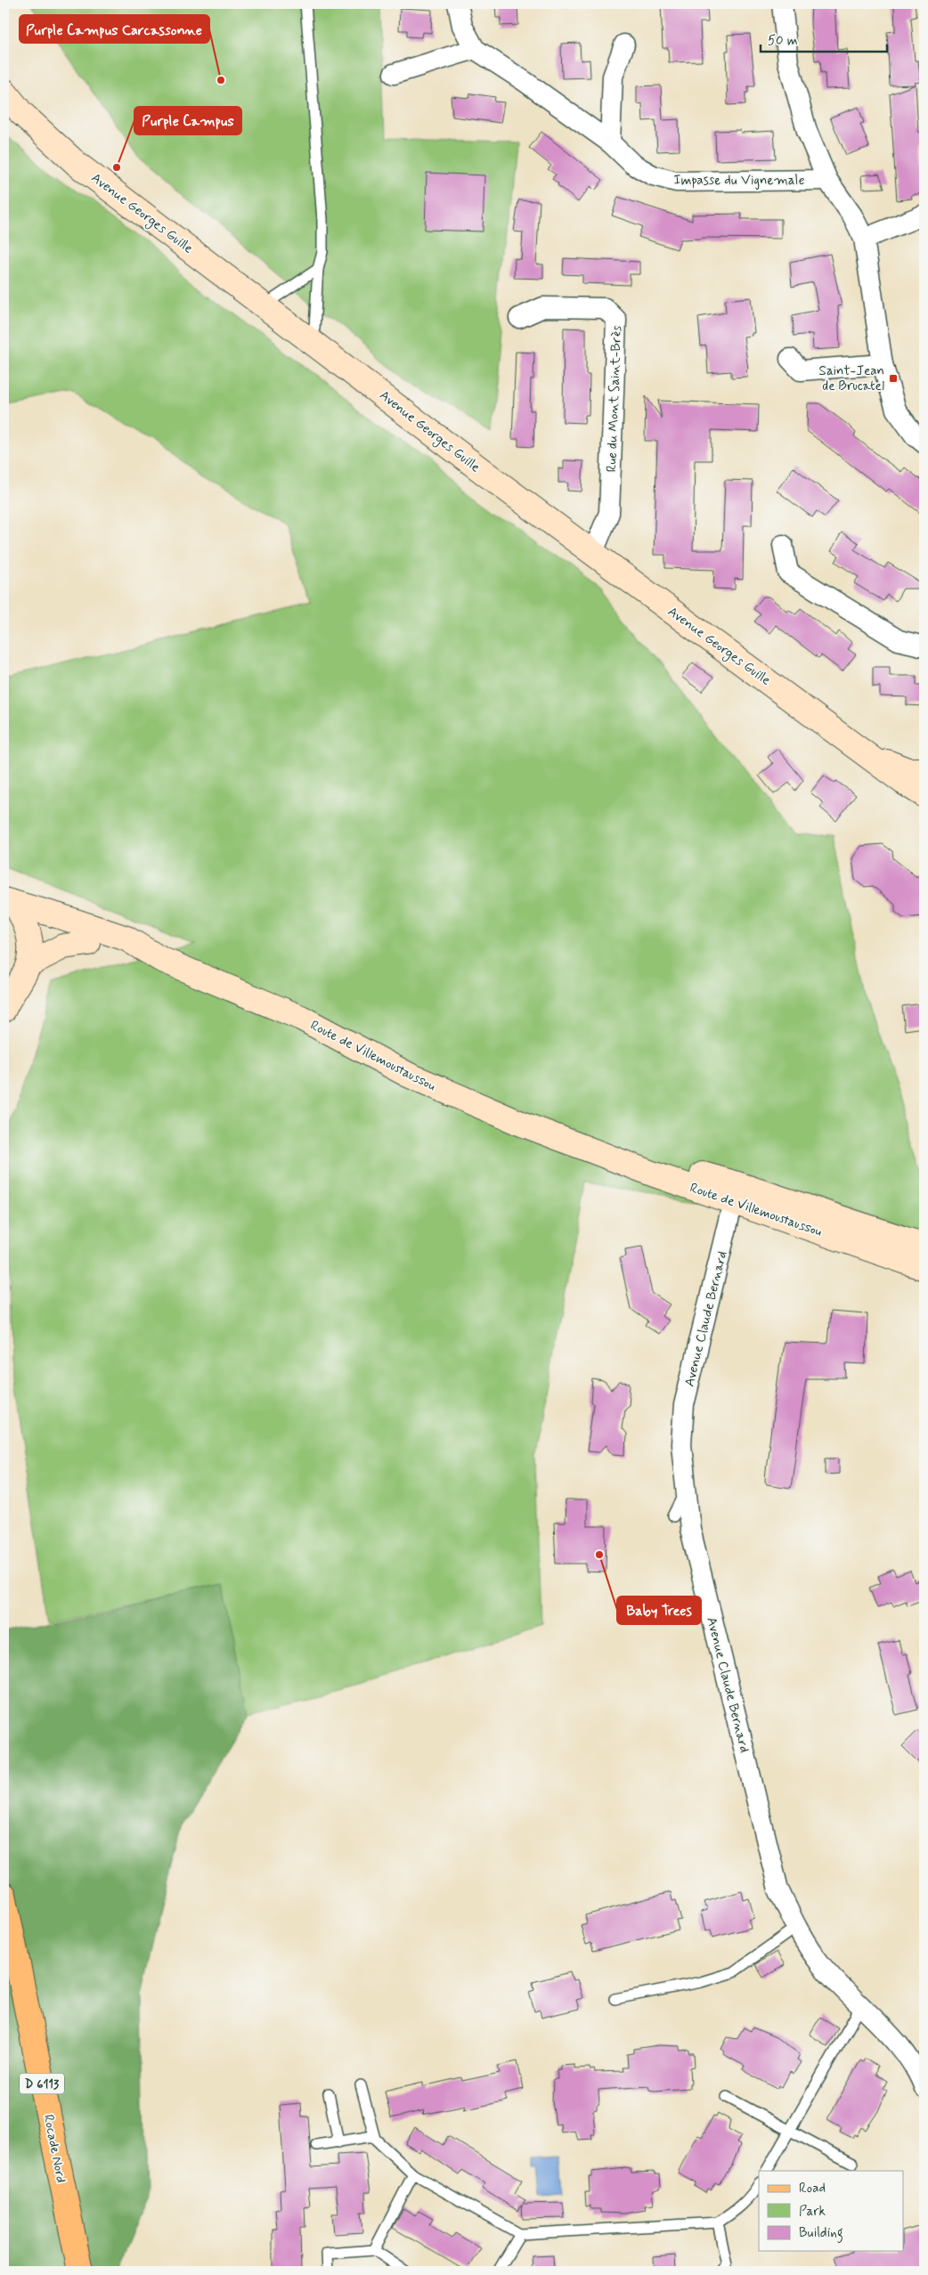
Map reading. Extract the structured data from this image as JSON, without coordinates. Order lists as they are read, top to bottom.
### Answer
{
  "streets": {
    "main road": ["D 6113", "Rocade Nord"],
    "street": [
      "Impasse du Vignemale",
      "Avenue Georges Guille",
      "Rue du Mont Saint-Brès",
      "Route de Villemoustaussou",
      "Avenue Claude Bernard"
    ]
  },
  "crossings": [
    ["Avenue Georges Guille", "Rue du Mont Saint-Brès"],
    ["Route de Villemoustaussou", "Avenue Claude Bernard"]
  ],
  "places": {
    "other": ["Purple Campus Carcassonne", "Purple Campus", "Baby Trees"],
    "transit": ["Saint-Jean de Brucatel"]
  },
  "legend": ["Road", "Park", "Building"],
  "scale_bar": "50 m"
}
